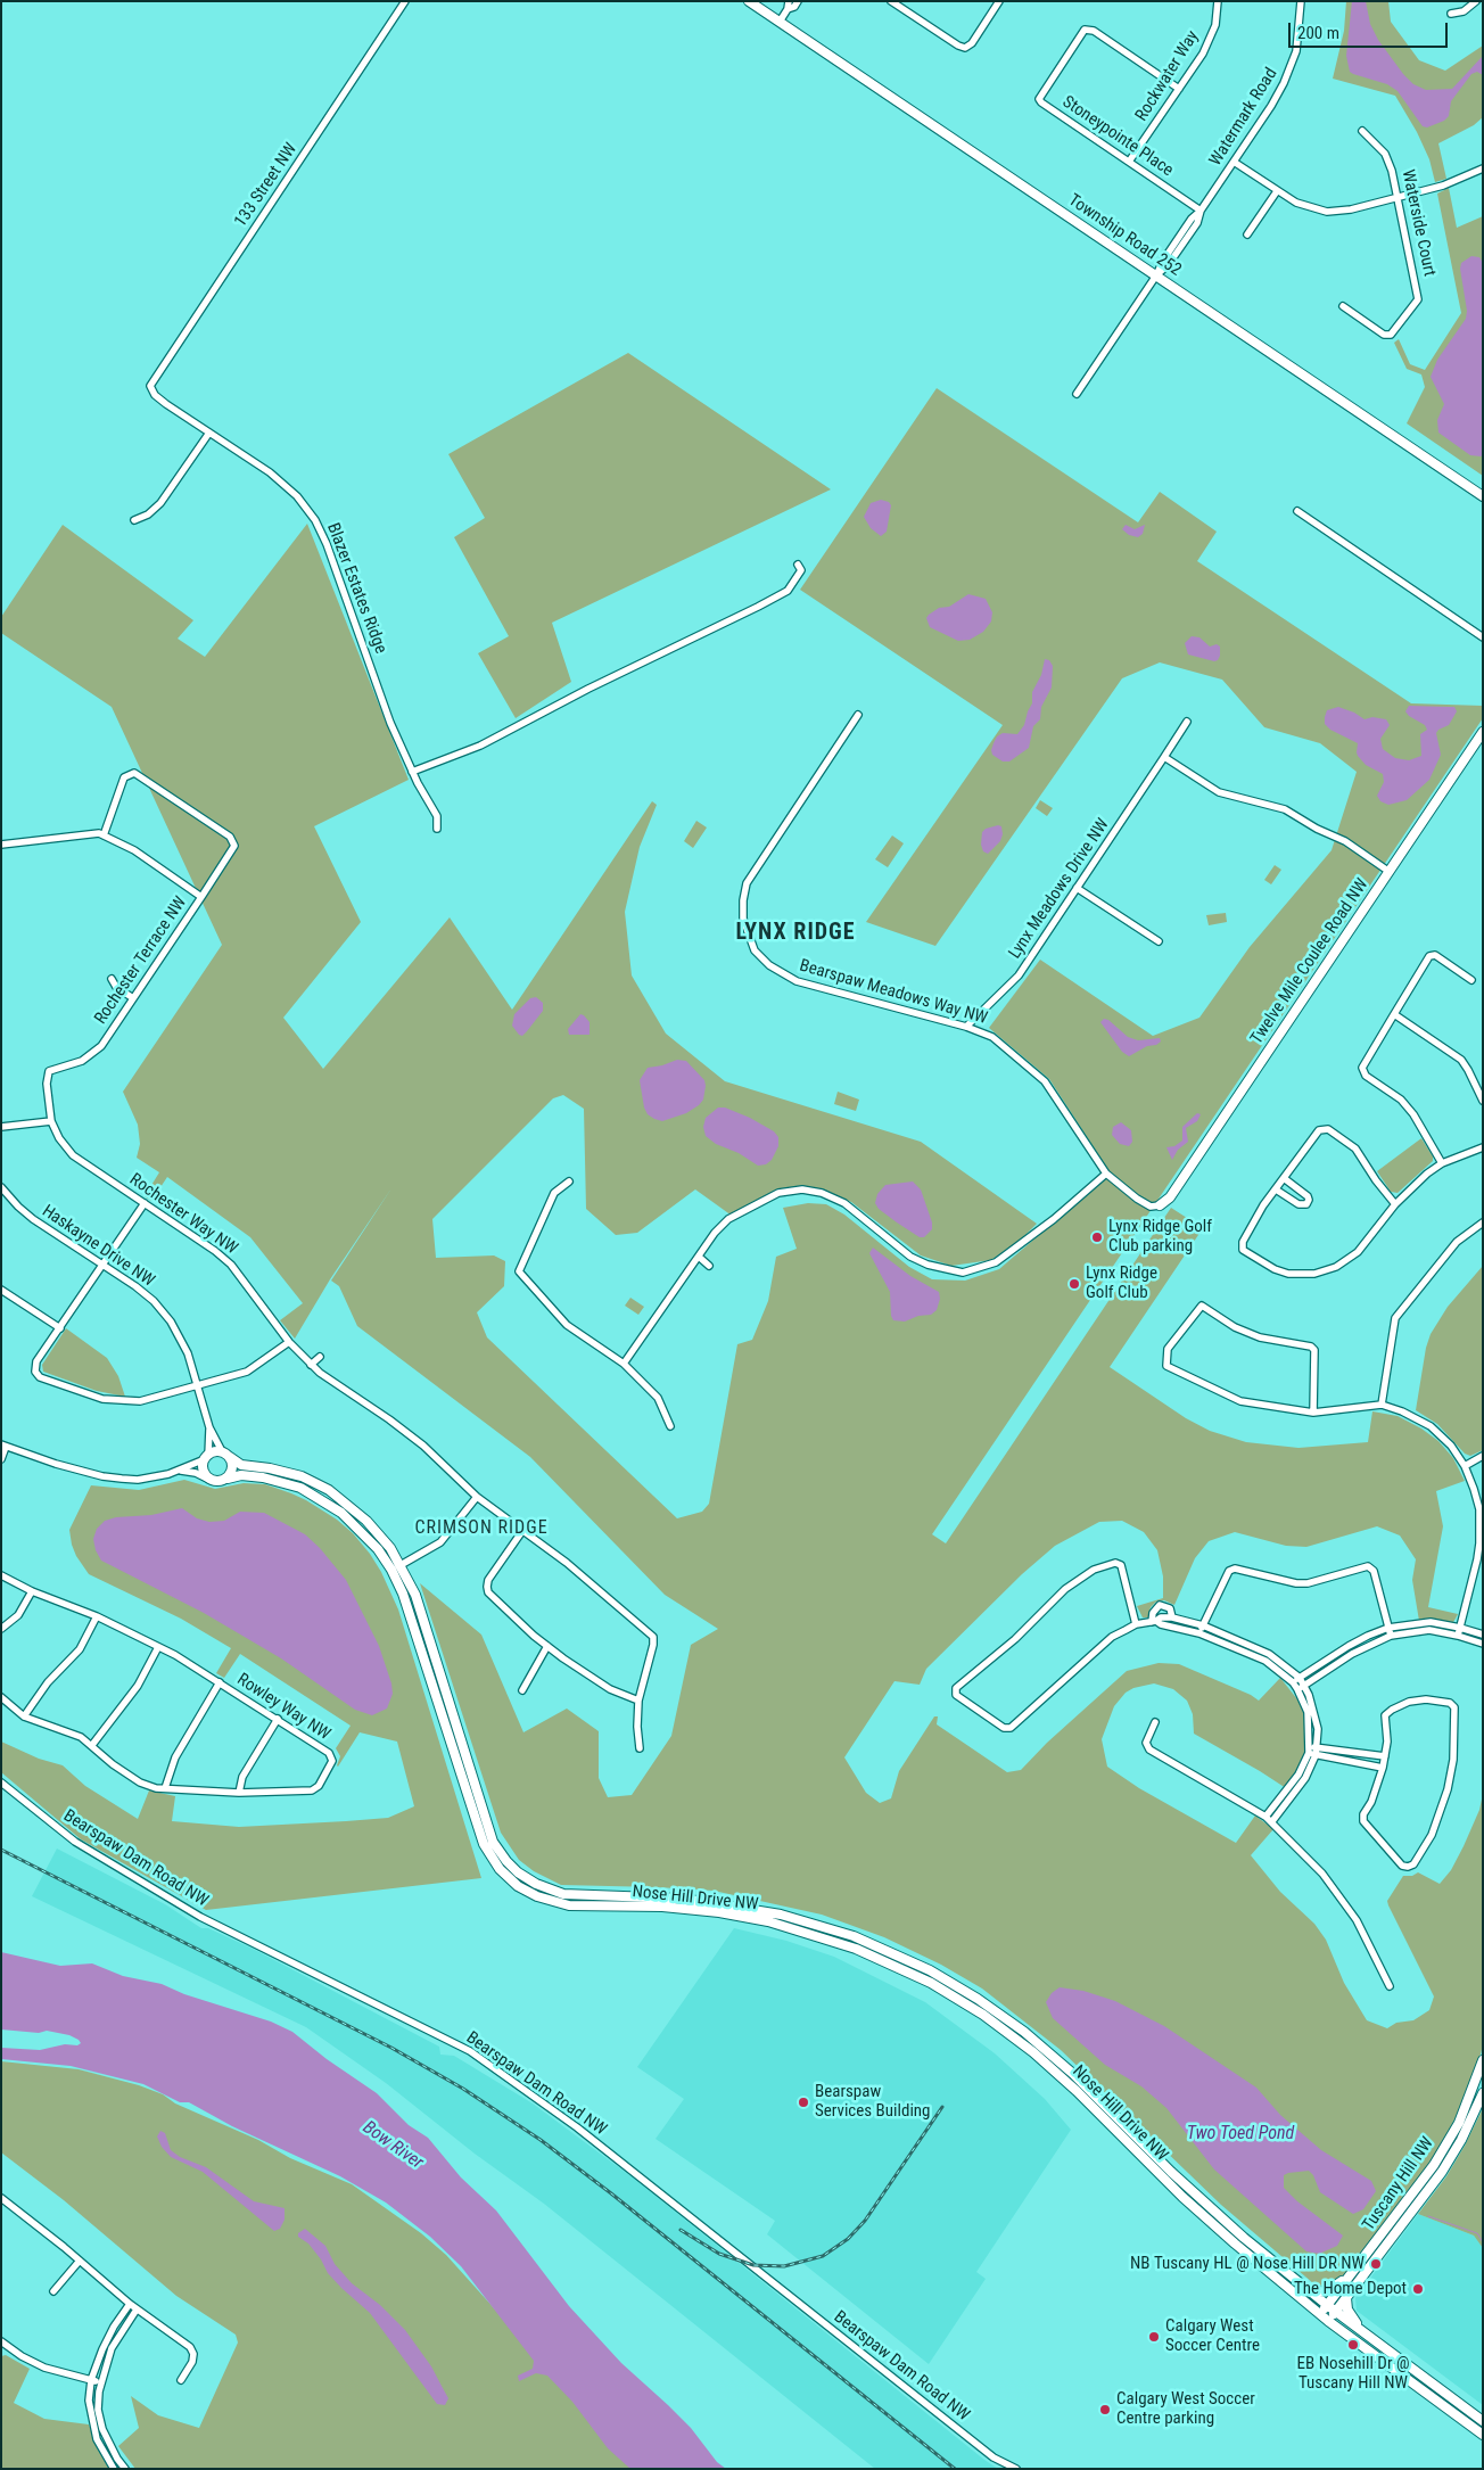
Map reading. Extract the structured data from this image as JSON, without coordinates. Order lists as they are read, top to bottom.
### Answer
{
  "streets": {
    "street": [
      "Rockwater Way",
      "Watermark Road",
      "Stoneypointe Place",
      "133 Street NW",
      "Waterside Court",
      "Township Road 252",
      "Blazer Estates Ridge",
      "Lynx Meadows Drive NW",
      "Rochester Terrace NW",
      "Twelve Mile Coulee Road NW",
      "Bearspaw Meadows Way NW",
      "Rochester Way NW",
      "Haskayne Drive NW",
      "Rowley Way NW",
      "Bearspaw Dam Road NW",
      "Nose Hill Drive NW",
      "Tuscany Hill NW"
    ]
  },
  "crossings": [
    ["Rockwater Way", "Stoneypointe Place"],
    ["Watermark Road", "Stoneypointe Place"],
    ["Watermark Road", "Township Road 252"],
    ["133 Street NW", "Blazer Estates Ridge"],
    ["Lynx Meadows Drive NW", "Bearspaw Meadows Way NW"],
    ["Rochester Terrace NW", "Rochester Way NW"],
    ["Twelve Mile Coulee Road NW", "Bearspaw Meadows Way NW"],
    ["Haskayne Drive NW", "Nose Hill Drive NW"],
    ["Nose Hill Drive NW", "Tuscany Hill NW"]
  ],
  "districts": ["LYNX RIDGE", "CRIMSON RIDGE"],
  "water": ["Two Toed Pond", "Bow River"],
  "places": [
    "Lynx Ridge Golf Club parking",
    "Lynx Ridge Golf Club",
    "Bearspaw Services Building",
    "NB Tuscany HL @ Nose Hill DR NW",
    "The Home Depot",
    "Calgary West Soccer Centre",
    "EB Nosehill Dr @ Tuscany Hill NW",
    "Calgary West Soccer Centre parking"
  ],
  "scale_bar": "200 m"
}
